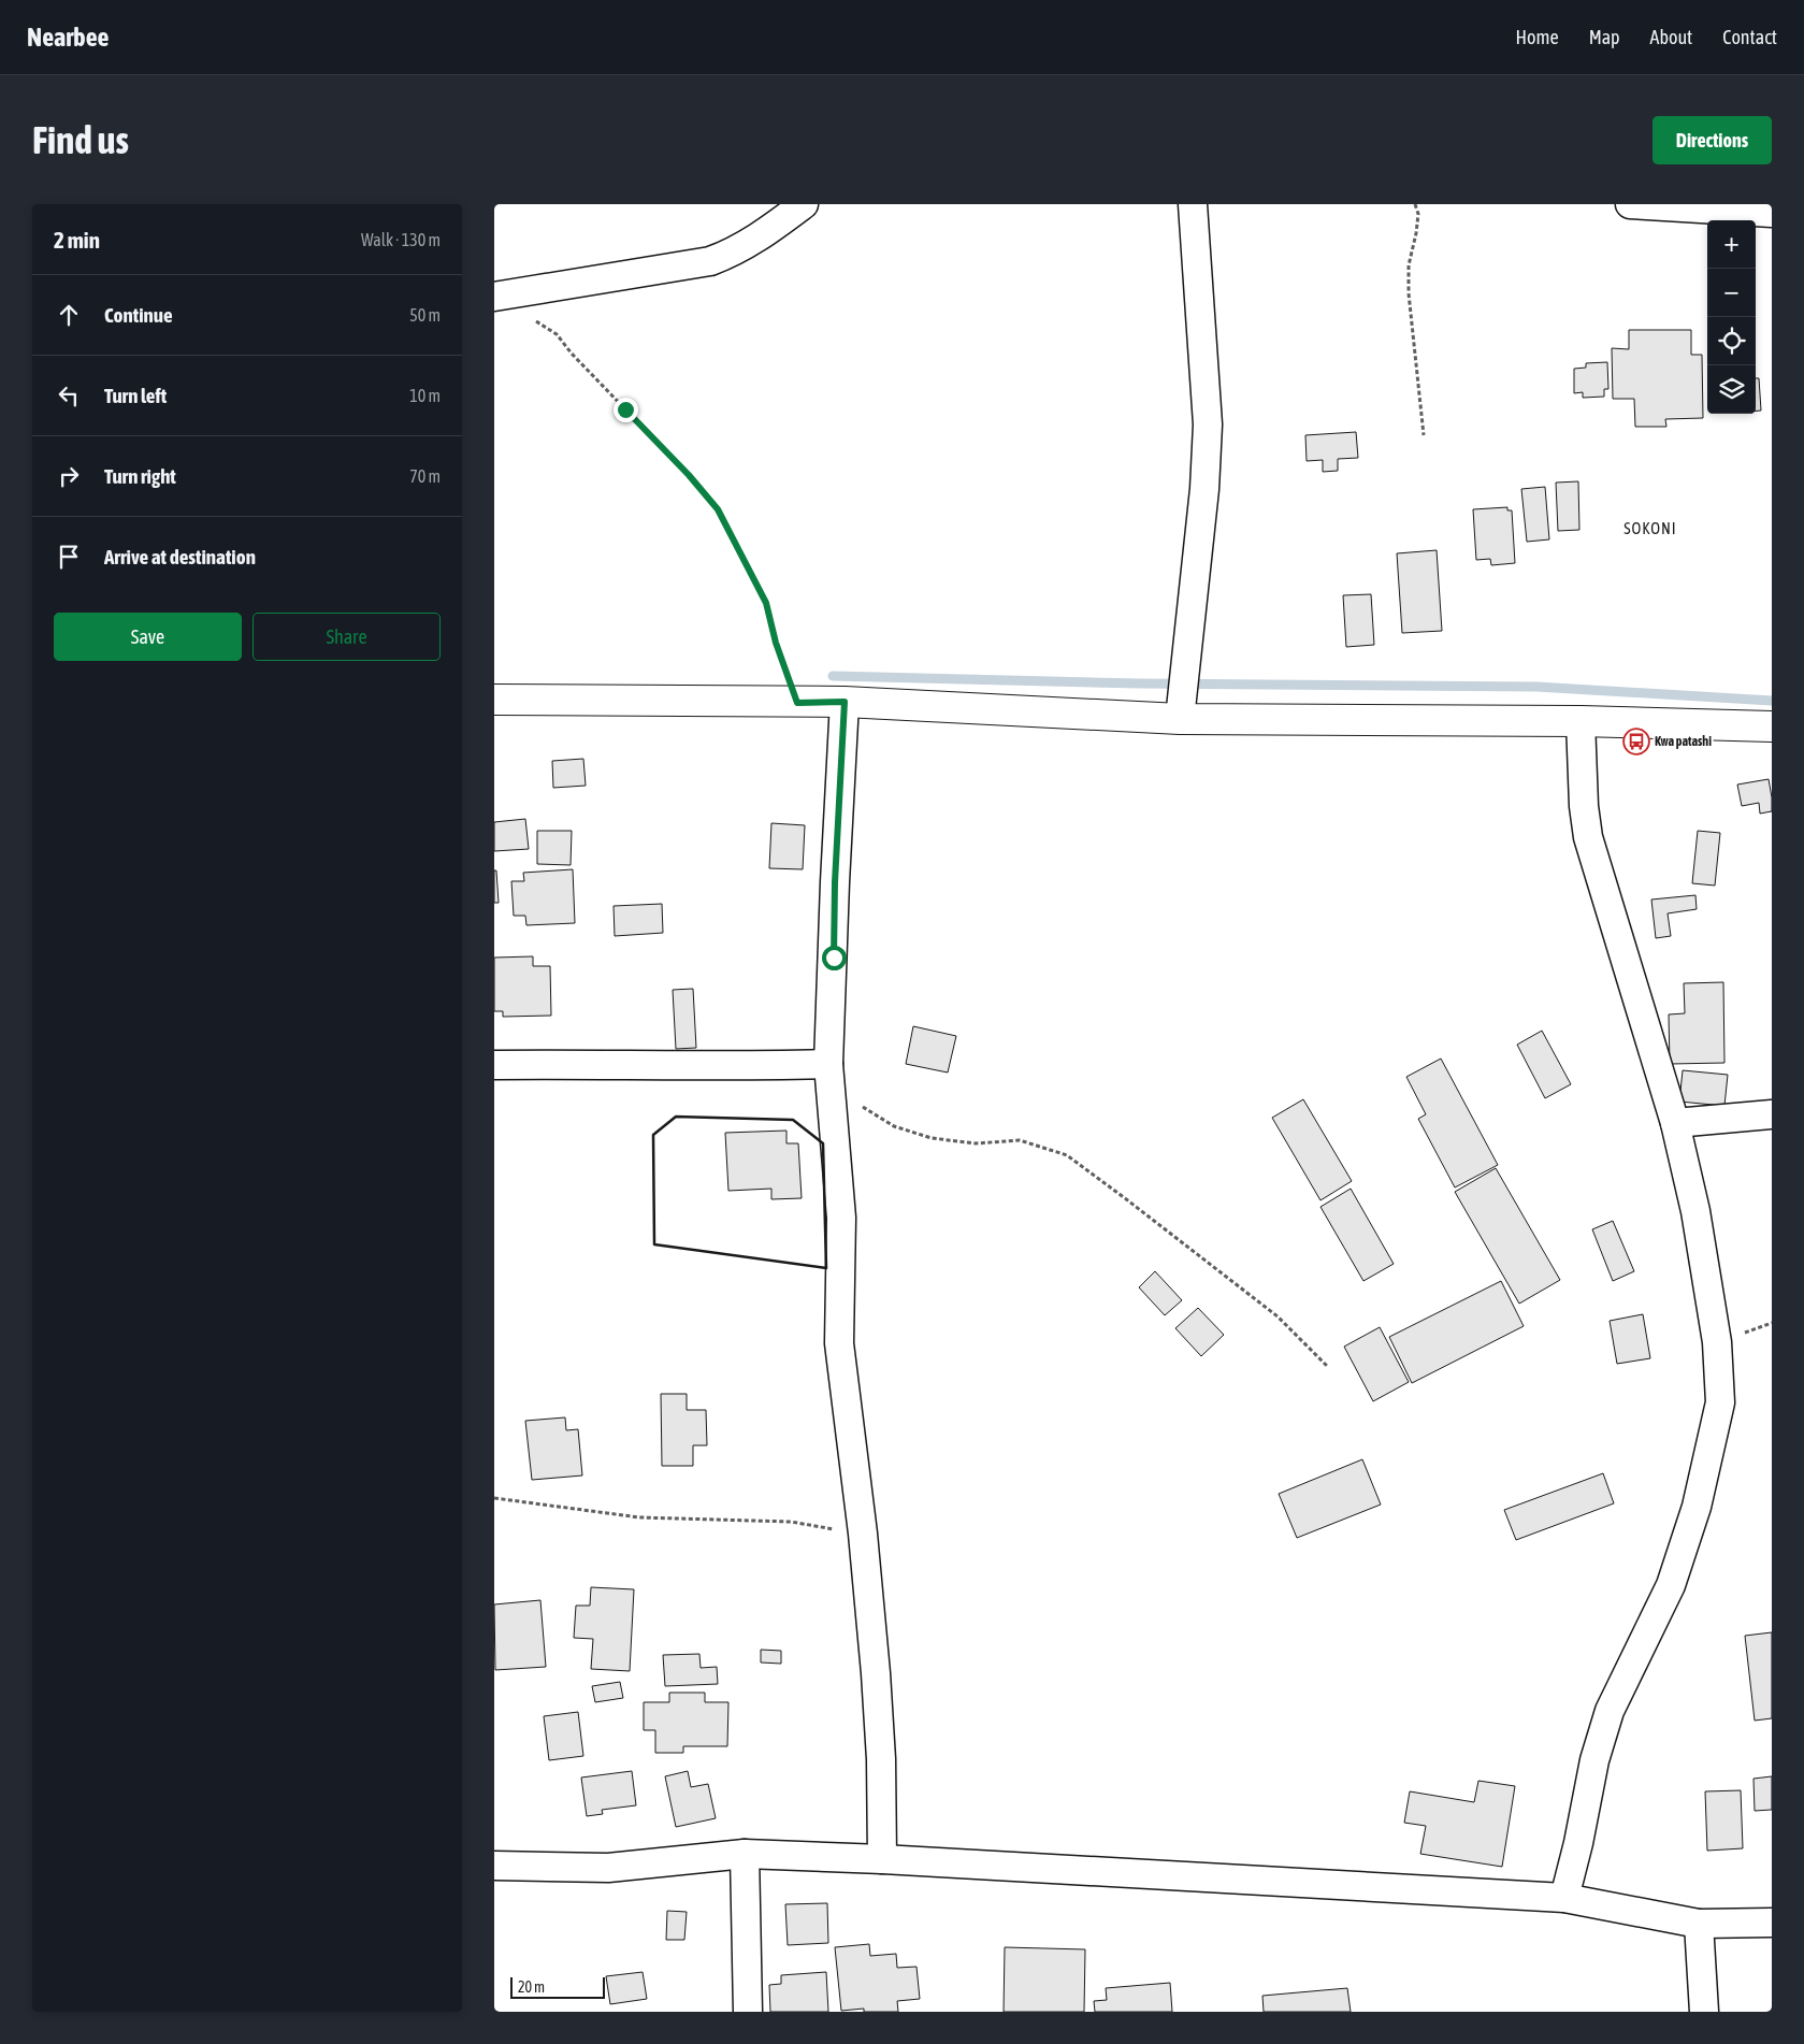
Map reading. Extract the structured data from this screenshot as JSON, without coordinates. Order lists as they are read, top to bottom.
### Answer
{
  "districts": ["SOKONI"],
  "places": {
    "bus stop": ["Kwa patashi"]
  },
  "scale_bar": "20 m",
  "page": {
    "header": "Nearbee",
    "nav": [
      "Home",
      "Map",
      "About",
      "Contact"
    ],
    "buttons": [
      "Directions",
      ["Save", "Share"]
    ],
    "title": "Find us",
    "heading": ["2 min", "Walk · 130 m"],
    "map_buttons": ["+", "−"],
    "list": [
      ["Continue", "50 m"],
      ["Turn left", "10 m"],
      ["Turn right", "70 m"],
      "Arrive at destination"
    ],
    "scale": "20 m"
  }
}
